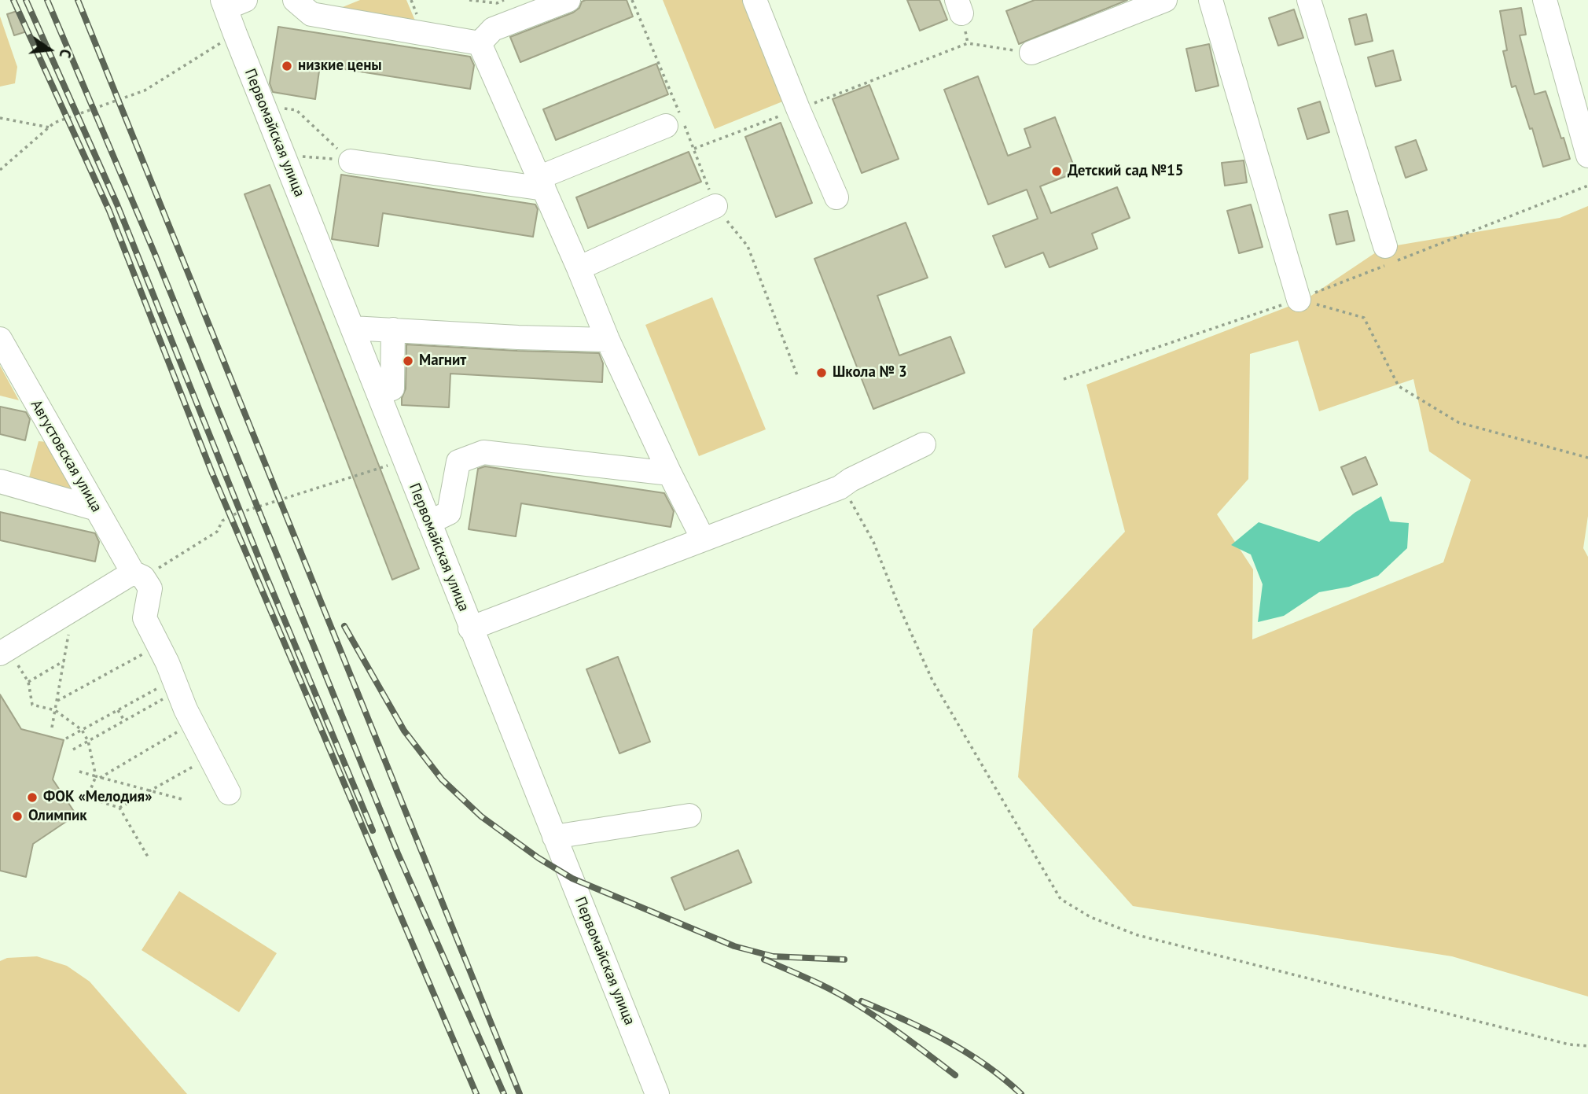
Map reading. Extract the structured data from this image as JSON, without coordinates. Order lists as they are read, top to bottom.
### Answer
{
  "streets": {
    "street": ["Первомайская улица", "Августовская улица"]
  },
  "places": [
    "низкие цены",
    "Детский сад №15",
    "Магнит",
    "Школа № 3",
    "ФОК «Мелодия»",
    "Олимпик"
  ],
  "north": "right"
}
